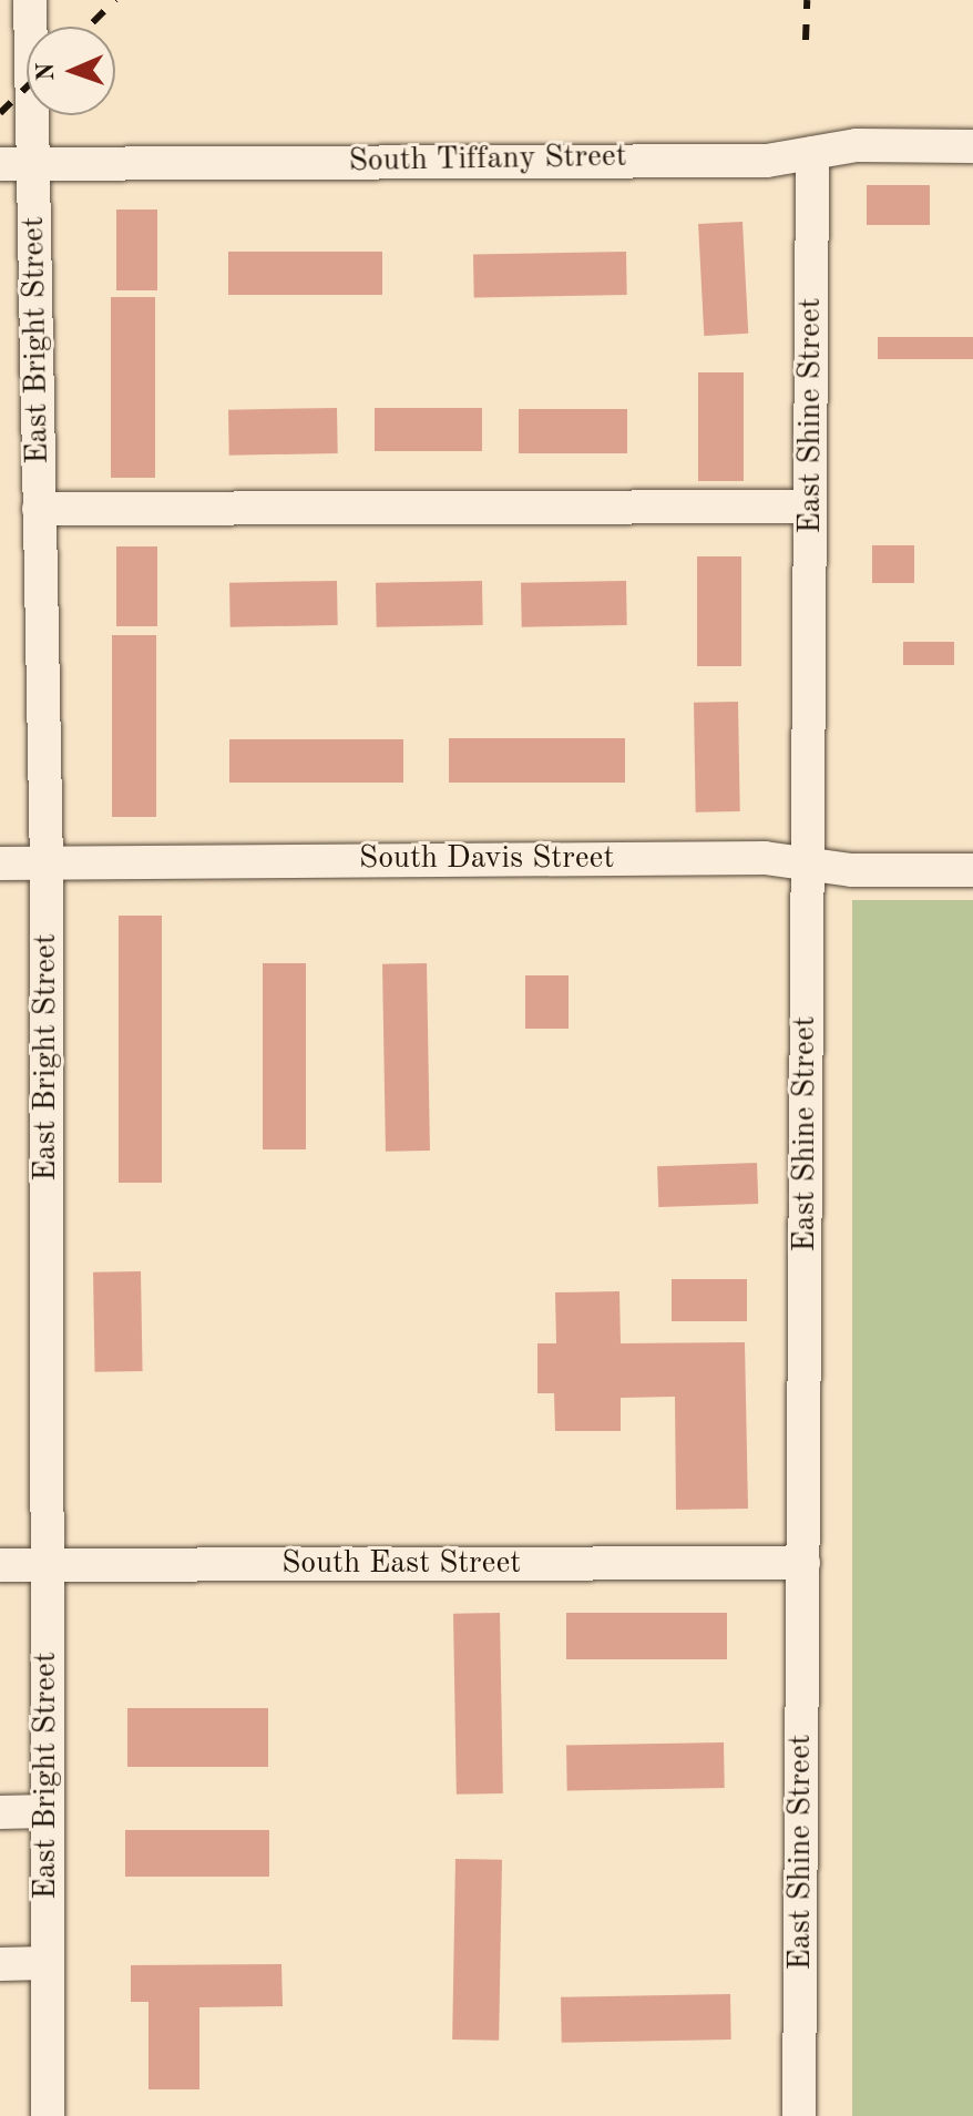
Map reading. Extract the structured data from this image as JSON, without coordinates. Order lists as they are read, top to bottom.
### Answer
{
  "streets": {
    "street": [
      "South Tiffany Street",
      "East Bright Street",
      "East Shine Street",
      "South Davis Street",
      "South East Street"
    ]
  },
  "crossings": [
    ["South Tiffany Street", "East Bright Street"],
    ["South Tiffany Street", "East Shine Street"],
    ["East Bright Street", "South Davis Street"],
    ["East Bright Street", "South East Street"],
    ["East Shine Street", "South Davis Street"],
    ["East Shine Street", "South East Street"]
  ],
  "north": "left"
}
